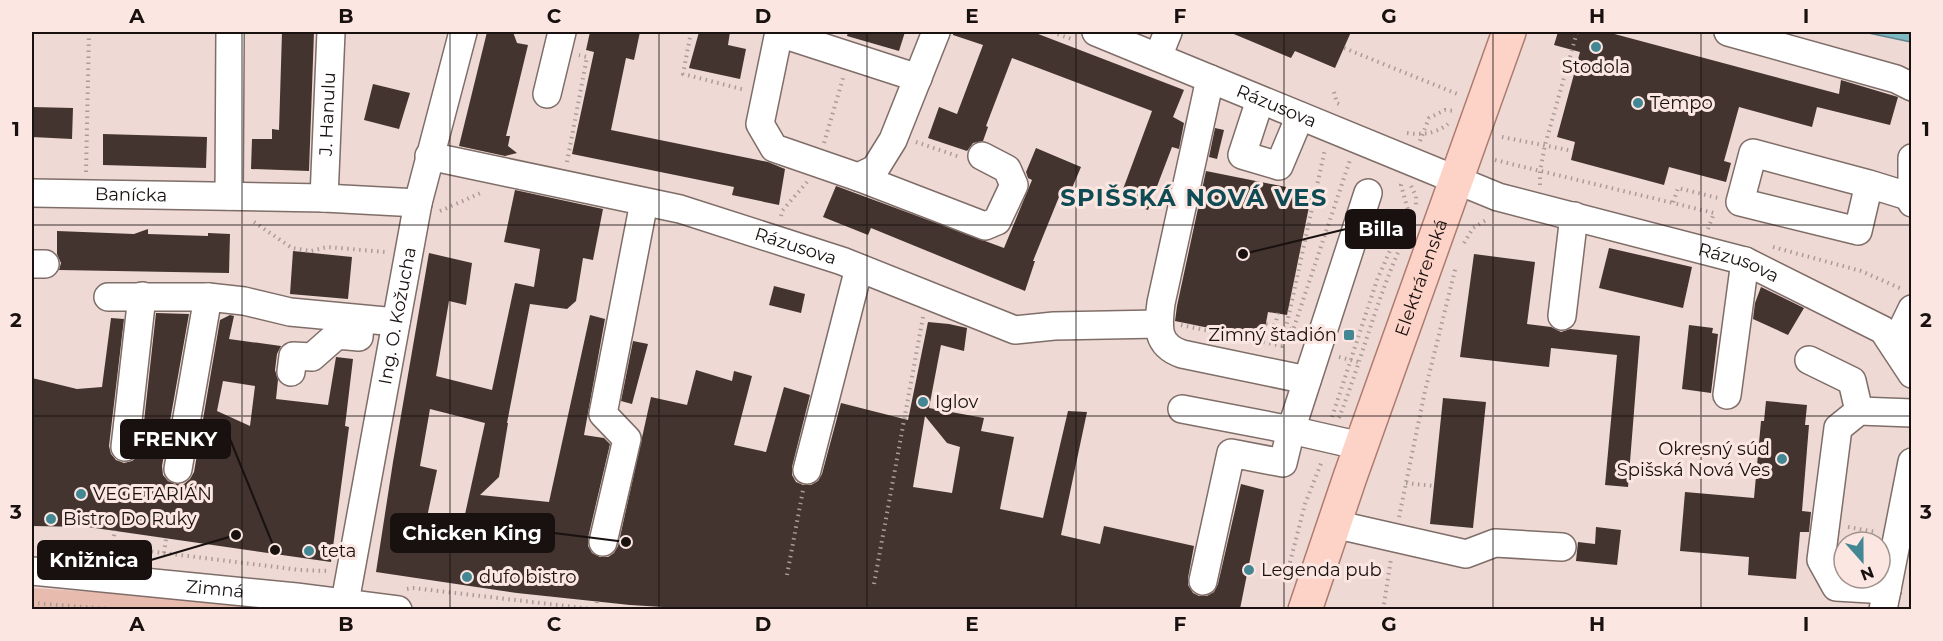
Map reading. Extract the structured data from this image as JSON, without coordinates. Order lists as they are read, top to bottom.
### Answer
{
  "streets": {
    "main road": ["Elektrárenská"],
    "street": [
      "Rázusova",
      "J. Hanulu",
      "Banícka",
      "Ing. O. Kožucha",
      "Zimná"
    ]
  },
  "crossings": [
    ["Rázusova", "Elektrárenská"],
    ["Rázusova", "Ing. O. Kožucha"],
    ["J. Hanulu", "Banícka"],
    ["Banícka", "Ing. O. Kožucha"],
    ["Ing. O. Kožucha", "Zimná"]
  ],
  "districts": ["SPIŠSKÁ NOVÁ VES"],
  "places": {
    "other": [
      "Stodola",
      "Tempo",
      "Billa",
      "Iglov",
      "Okresný súd Spišská Nová Ves",
      "VEGETARIÁN",
      "Bistro Do Ruky",
      "Knižnica",
      "Chicken King",
      "FRENKY",
      "teta",
      "Legenda pub",
      "dufo bistro"
    ],
    "transit": ["Zimný štadión"]
  },
  "north": "bottom",
  "grid": {
    "columns": [
      "A",
      "B",
      "C",
      "D",
      "E",
      "F",
      "G",
      "H",
      "I"
    ],
    "rows": ["1", "2", "3"]
  }
}
